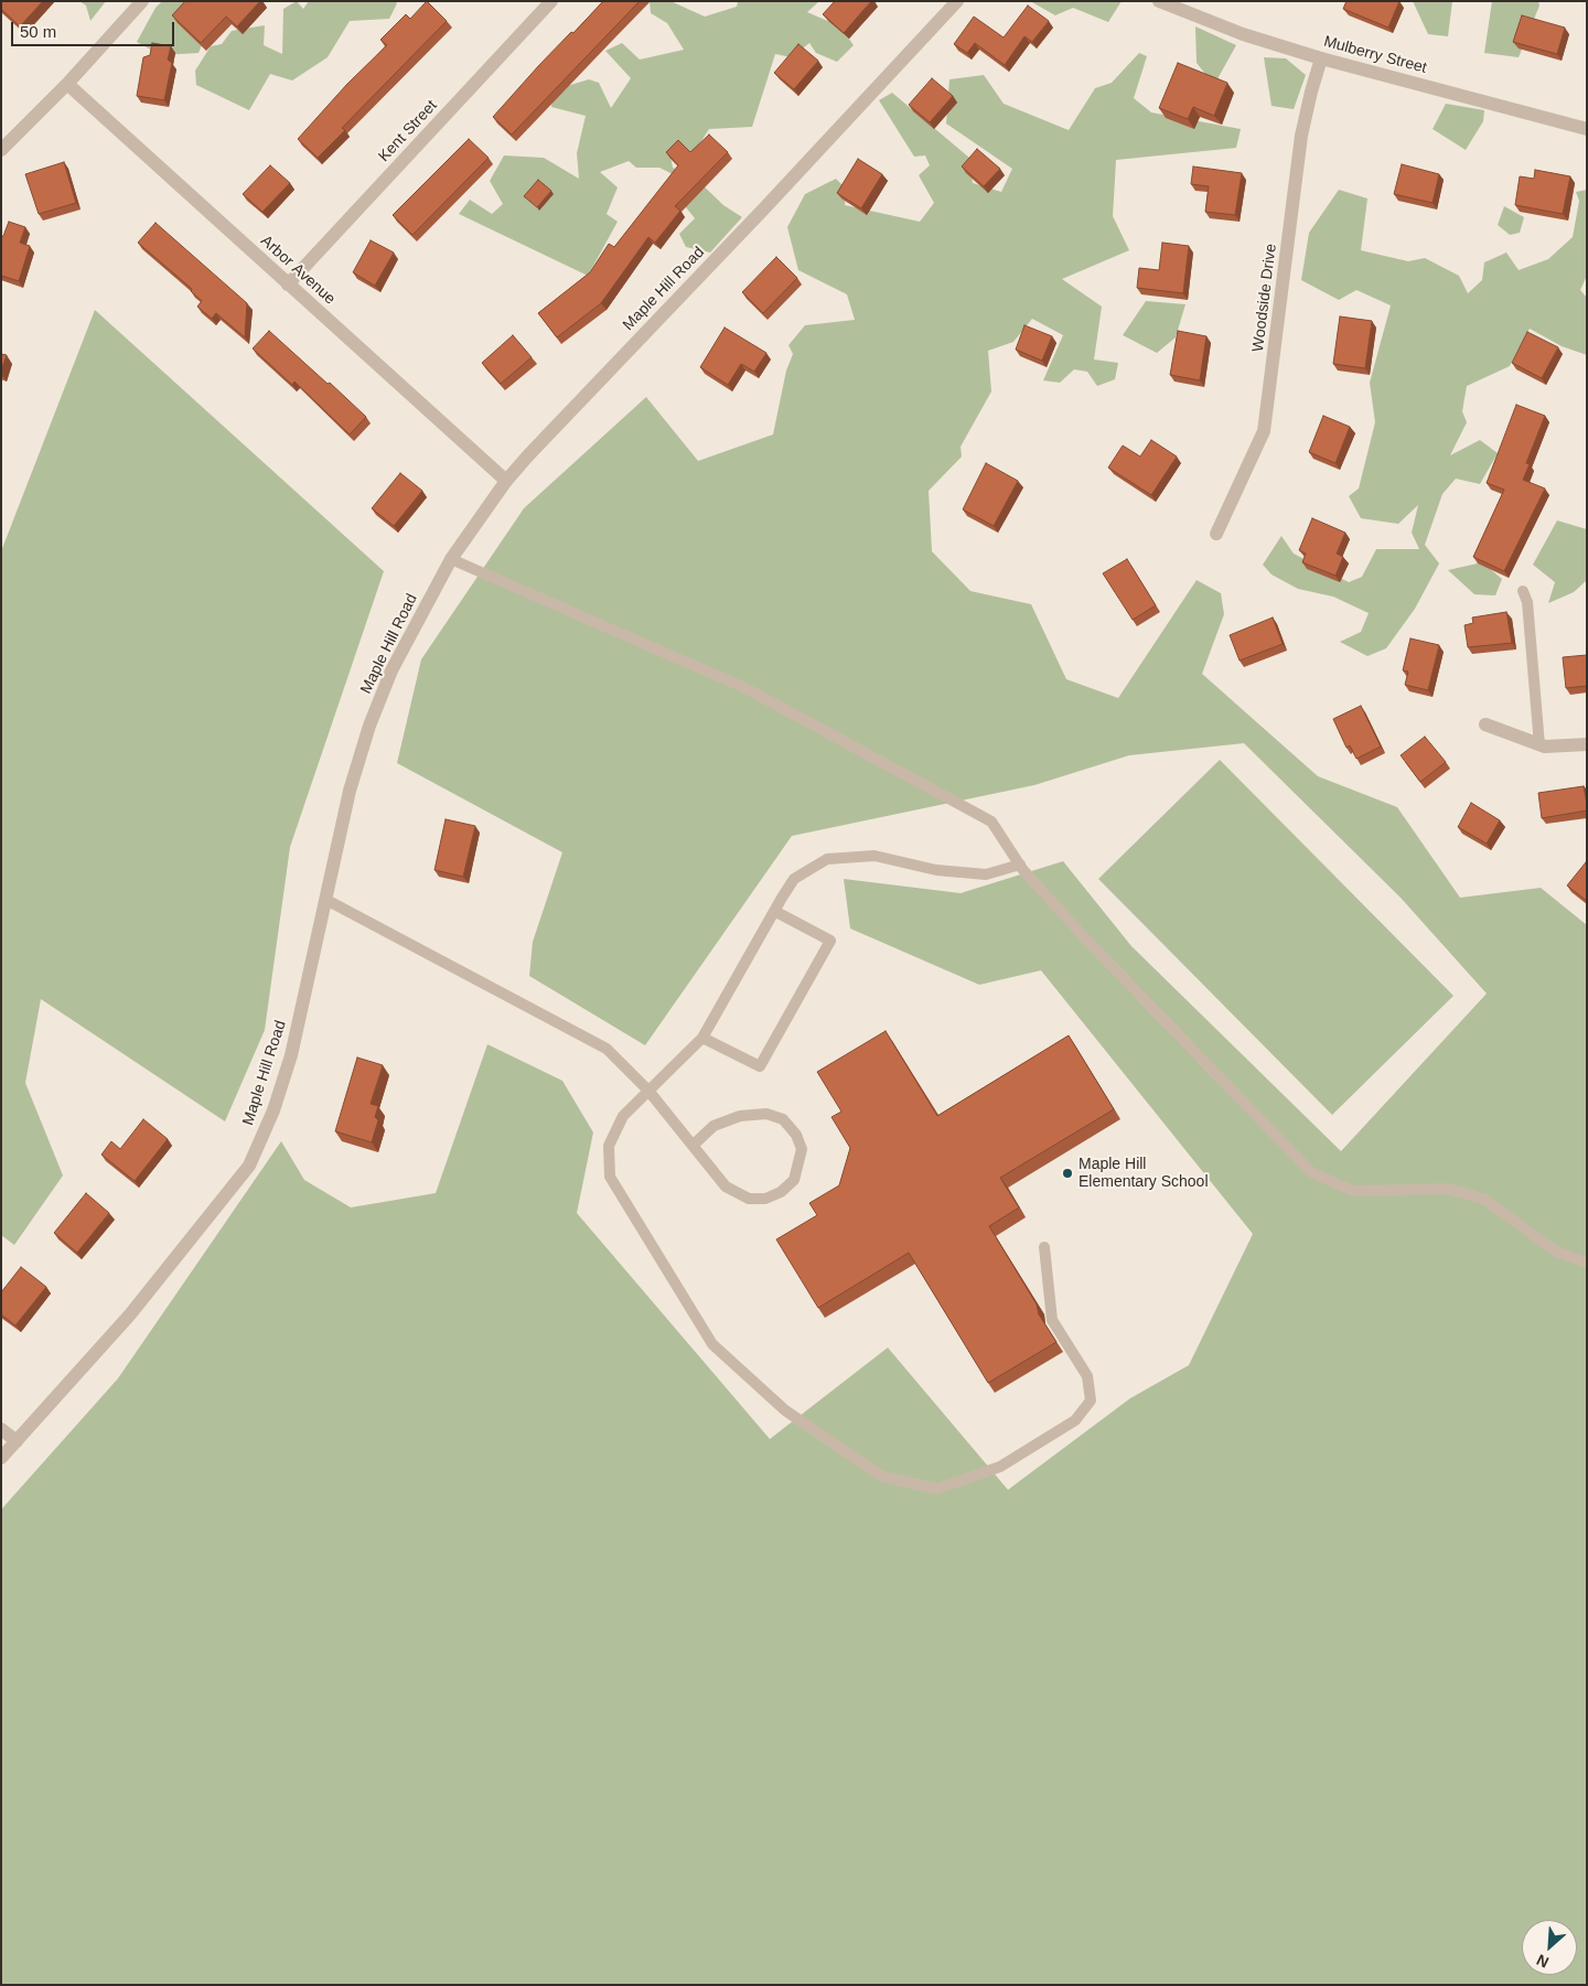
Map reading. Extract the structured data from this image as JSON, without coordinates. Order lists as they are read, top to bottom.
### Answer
{
  "streets": {
    "street": [
      "Mulberry Street",
      "Kent Street",
      "Arbor Avenue",
      "Maple Hill Road",
      "Woodside Drive"
    ]
  },
  "crossings": [
    ["Mulberry Street", "Woodside Drive"],
    ["Kent Street", "Arbor Avenue"],
    ["Arbor Avenue", "Maple Hill Road"]
  ],
  "places": ["Maple Hill Elementary School"],
  "scale_bar": "50 m",
  "north": "bottom left"
}
